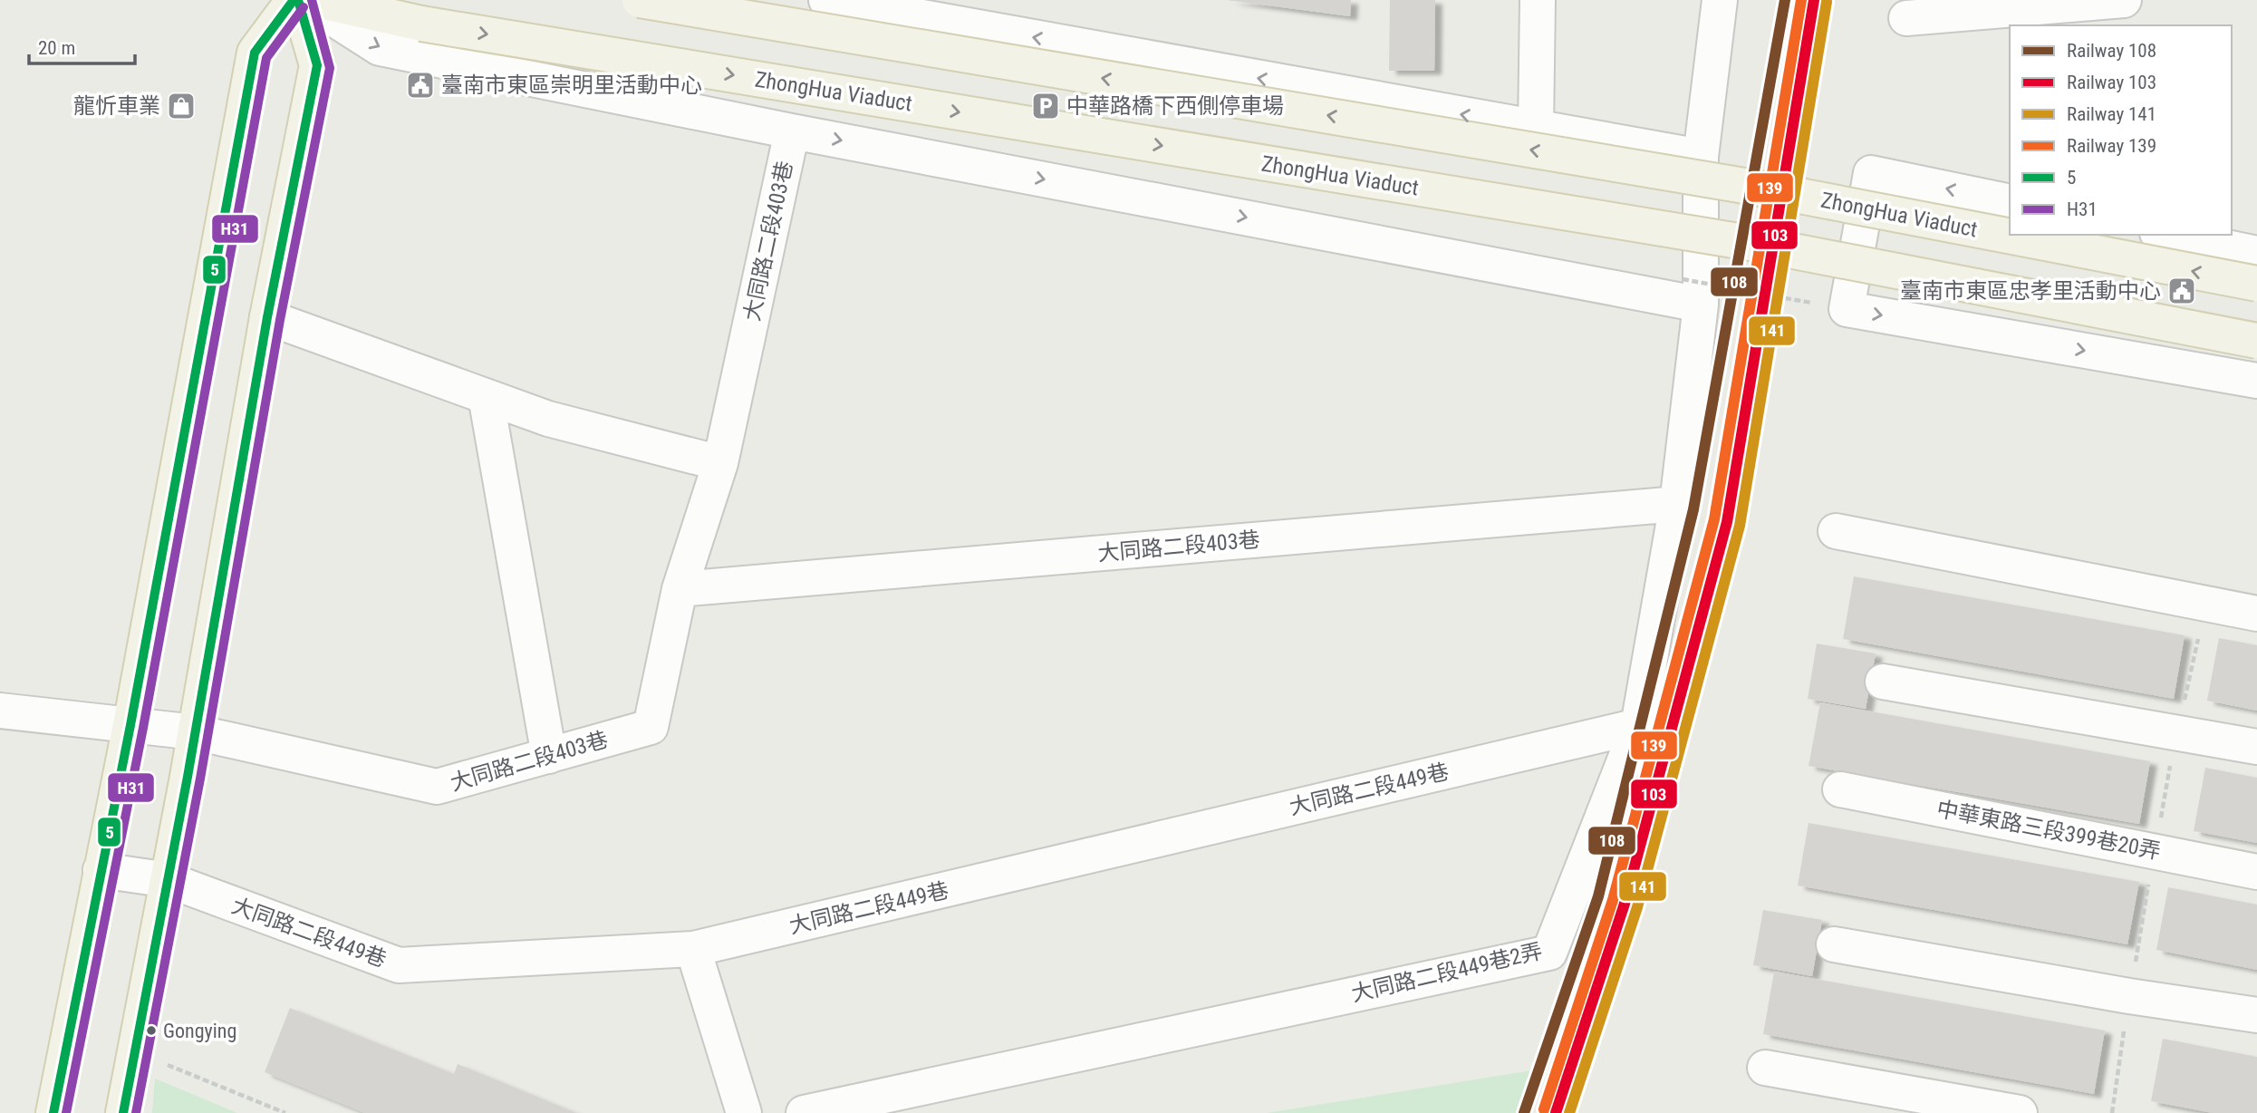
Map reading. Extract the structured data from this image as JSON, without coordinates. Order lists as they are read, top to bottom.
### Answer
{
  "streets": {
    "main road": ["ZhongHua Viaduct"],
    "street": [
      "大同路二段403巷",
      "大同路二段449巷",
      "中華東路三段399巷20弄",
      "大同路二段449巷2弄"
    ]
  },
  "crossings": [
    ["大同路二段403巷", "大同路二段449巷2弄"],
    ["大同路二段449巷", "大同路二段449巷2弄"]
  ],
  "places": {
    "public building": ["臺南市東區崇明里活動中心", "臺南市東區忠孝里活動中心"],
    "shop": ["龍忻車業"],
    "parking": ["中華路橋下西側停車場"],
    "other": ["Gongying"]
  },
  "lines": [
    "rail line 108",
    "rail line 103",
    "rail line 139",
    "transit line 5",
    "transit line H31",
    "rail line 141"
  ],
  "legend": [
    "Railway 108",
    "Railway 103",
    "Railway 141",
    "Railway 139",
    "5",
    "H31"
  ],
  "scale_bar": "20 m"
}
